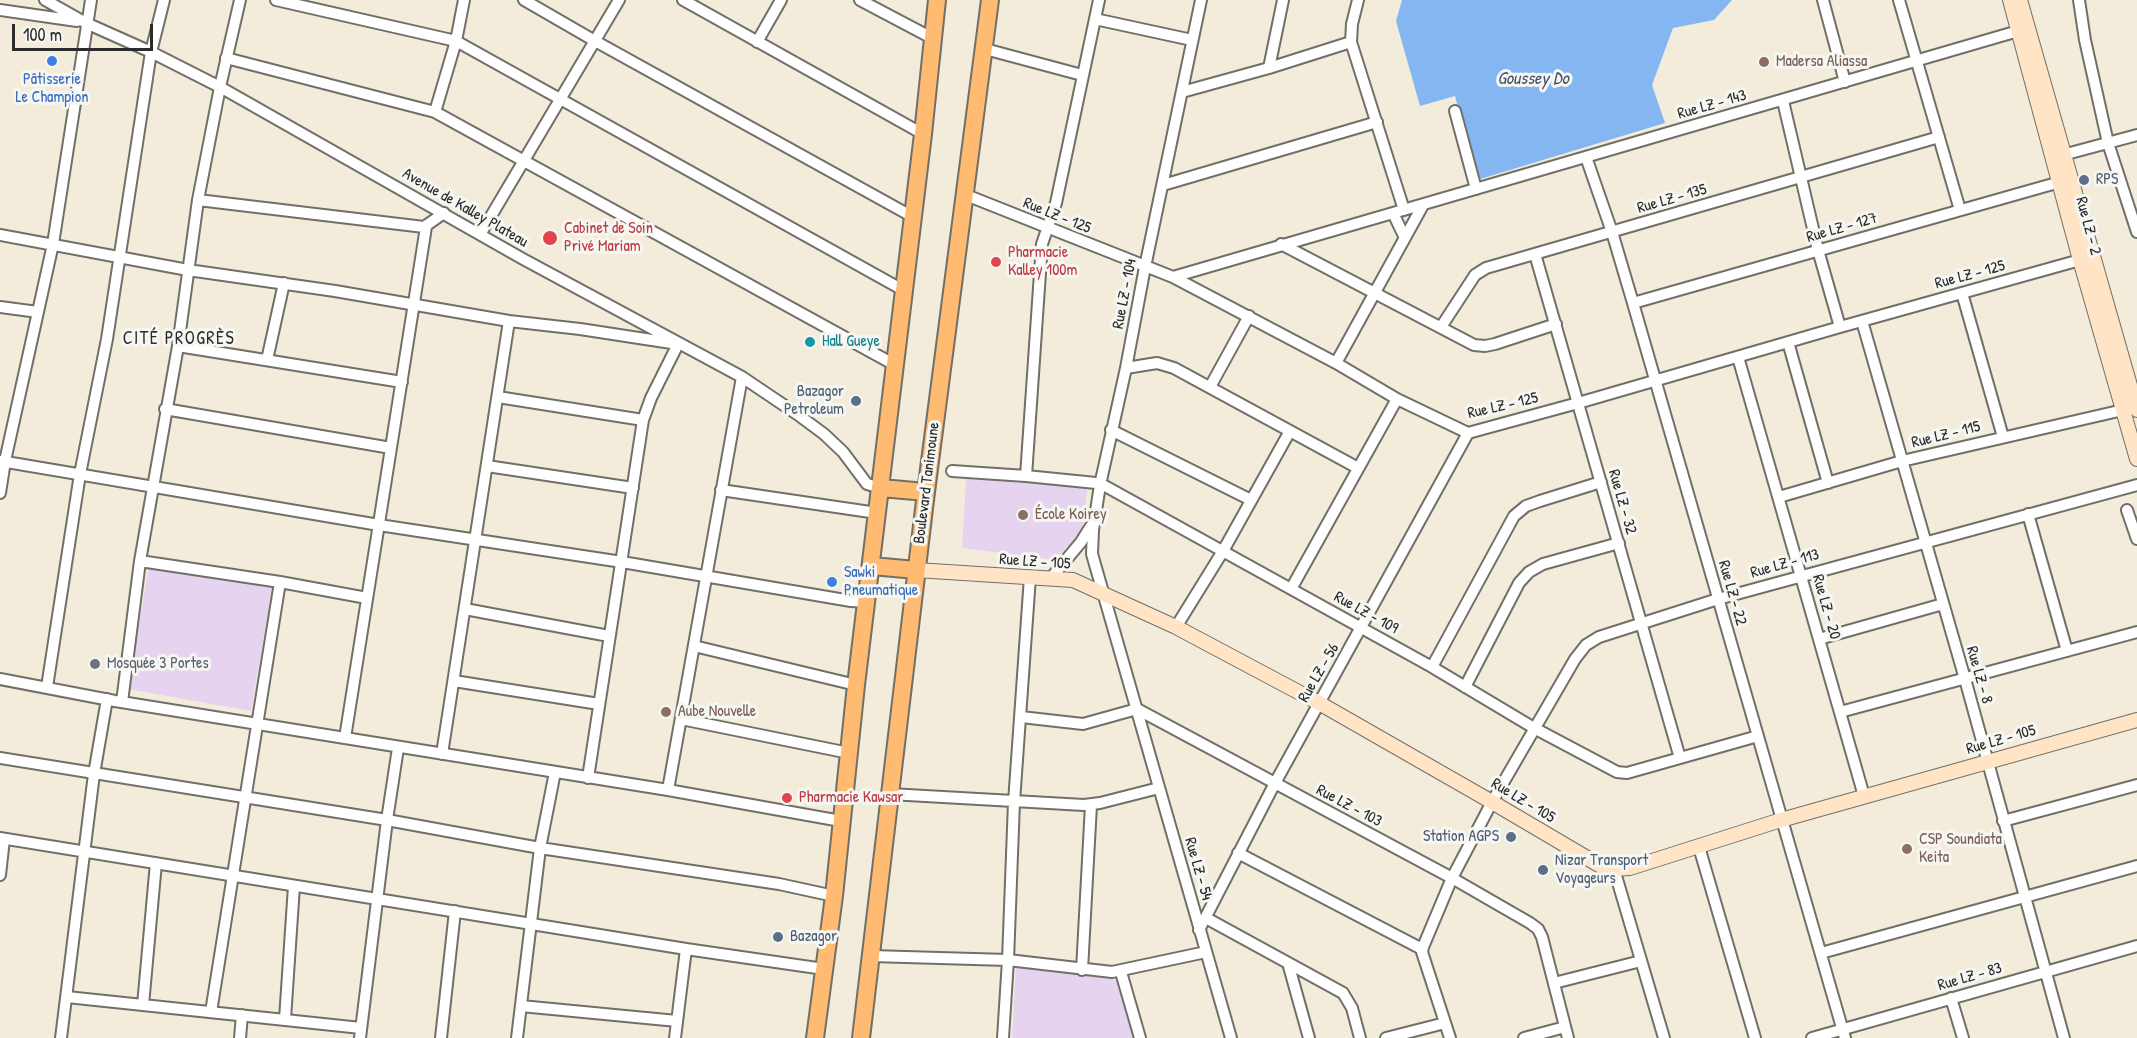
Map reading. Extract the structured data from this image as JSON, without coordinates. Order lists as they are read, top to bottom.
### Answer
{
  "streets": {
    "main road": ["Rue LZ - 2", "Boulevard Tanimoune", "Rue LZ - 105"],
    "street": [
      "Rue LZ - 143",
      "Rue LZ - 135",
      "Avenue de Kalley Plateau",
      "Rue LZ - 125",
      "Rue LZ - 127",
      "Rue LZ - 104",
      "Rue LZ - 115",
      "Rue LZ - 32",
      "Rue LZ - 113",
      "Rue LZ - 22",
      "Rue LZ - 20",
      "Rue LZ - 109",
      "Rue LZ - 56",
      "Rue LZ - 8",
      "Rue LZ - 103",
      "Rue LZ - 54",
      "Rue LZ - 83"
    ]
  },
  "crossings": [
    ["Rue LZ - 143", "Rue LZ - 2"],
    ["Rue LZ - 143", "Rue LZ - 22"],
    ["Rue LZ - 135", "Rue LZ - 32"],
    ["Rue LZ - 135", "Rue LZ - 22"],
    ["Rue LZ - 125", "Rue LZ - 2"],
    ["Rue LZ - 125", "Rue LZ - 104"],
    ["Rue LZ - 125", "Boulevard Tanimoune"],
    ["Rue LZ - 125", "Rue LZ - 32"],
    ["Rue LZ - 125", "Rue LZ - 22"],
    ["Rue LZ - 125", "Rue LZ - 20"],
    ["Rue LZ - 125", "Rue LZ - 56"],
    ["Rue LZ - 125", "Rue LZ - 8"],
    ["Rue LZ - 2", "Rue LZ - 127"],
    ["Rue LZ - 2", "Rue LZ - 115"],
    ["Rue LZ - 127", "Rue LZ - 22"],
    ["Rue LZ - 104", "Rue LZ - 105"],
    ["Rue LZ - 104", "Rue LZ - 109"],
    ["Rue LZ - 104", "Rue LZ - 103"],
    ["Rue LZ - 104", "Rue LZ - 54"],
    ["Rue LZ - 115", "Rue LZ - 20"],
    ["Rue LZ - 115", "Rue LZ - 8"],
    ["Boulevard Tanimoune", "Rue LZ - 105"],
    ["Rue LZ - 32", "Rue LZ - 113"],
    ["Rue LZ - 32", "Rue LZ - 109"],
    ["Rue LZ - 105", "Rue LZ - 113"],
    ["Rue LZ - 105", "Rue LZ - 22"],
    ["Rue LZ - 105", "Rue LZ - 20"],
    ["Rue LZ - 105", "Rue LZ - 56"],
    ["Rue LZ - 105", "Rue LZ - 8"],
    ["Rue LZ - 113", "Rue LZ - 22"],
    ["Rue LZ - 113", "Rue LZ - 20"],
    ["Rue LZ - 113", "Rue LZ - 109"],
    ["Rue LZ - 113", "Rue LZ - 8"],
    ["Rue LZ - 113", "Rue LZ - 103"],
    ["Rue LZ - 22", "Rue LZ - 109"],
    ["Rue LZ - 22", "Rue LZ - 83"],
    ["Rue LZ - 109", "Rue LZ - 56"],
    ["Rue LZ - 56", "Rue LZ - 103"],
    ["Rue LZ - 56", "Rue LZ - 54"],
    ["Rue LZ - 8", "Rue LZ - 83"],
    ["Rue LZ - 103", "Rue LZ - 54"]
  ],
  "districts": ["CITÉ PROGRÈS"],
  "water": ["Goussey Do"],
  "places": [
    "Pâtisserie Le Champion",
    "Madersa Aliassa",
    "RPS",
    "Cabinet de Soin Privé Mariam",
    "Pharmacie Kalley 100m",
    "Hall Gueye",
    "Bazagor Petroleum",
    "École Koirey",
    "Sawki Pneumatique",
    "Mosquée 3 Portes",
    "Aube Nouvelle",
    "Pharmacie Kawsar",
    "Station AGPS",
    "CSP Soundiata Keita",
    "Nizar Transport Voyageurs",
    "Bazagor"
  ],
  "scale_bar": "100 m"
}
